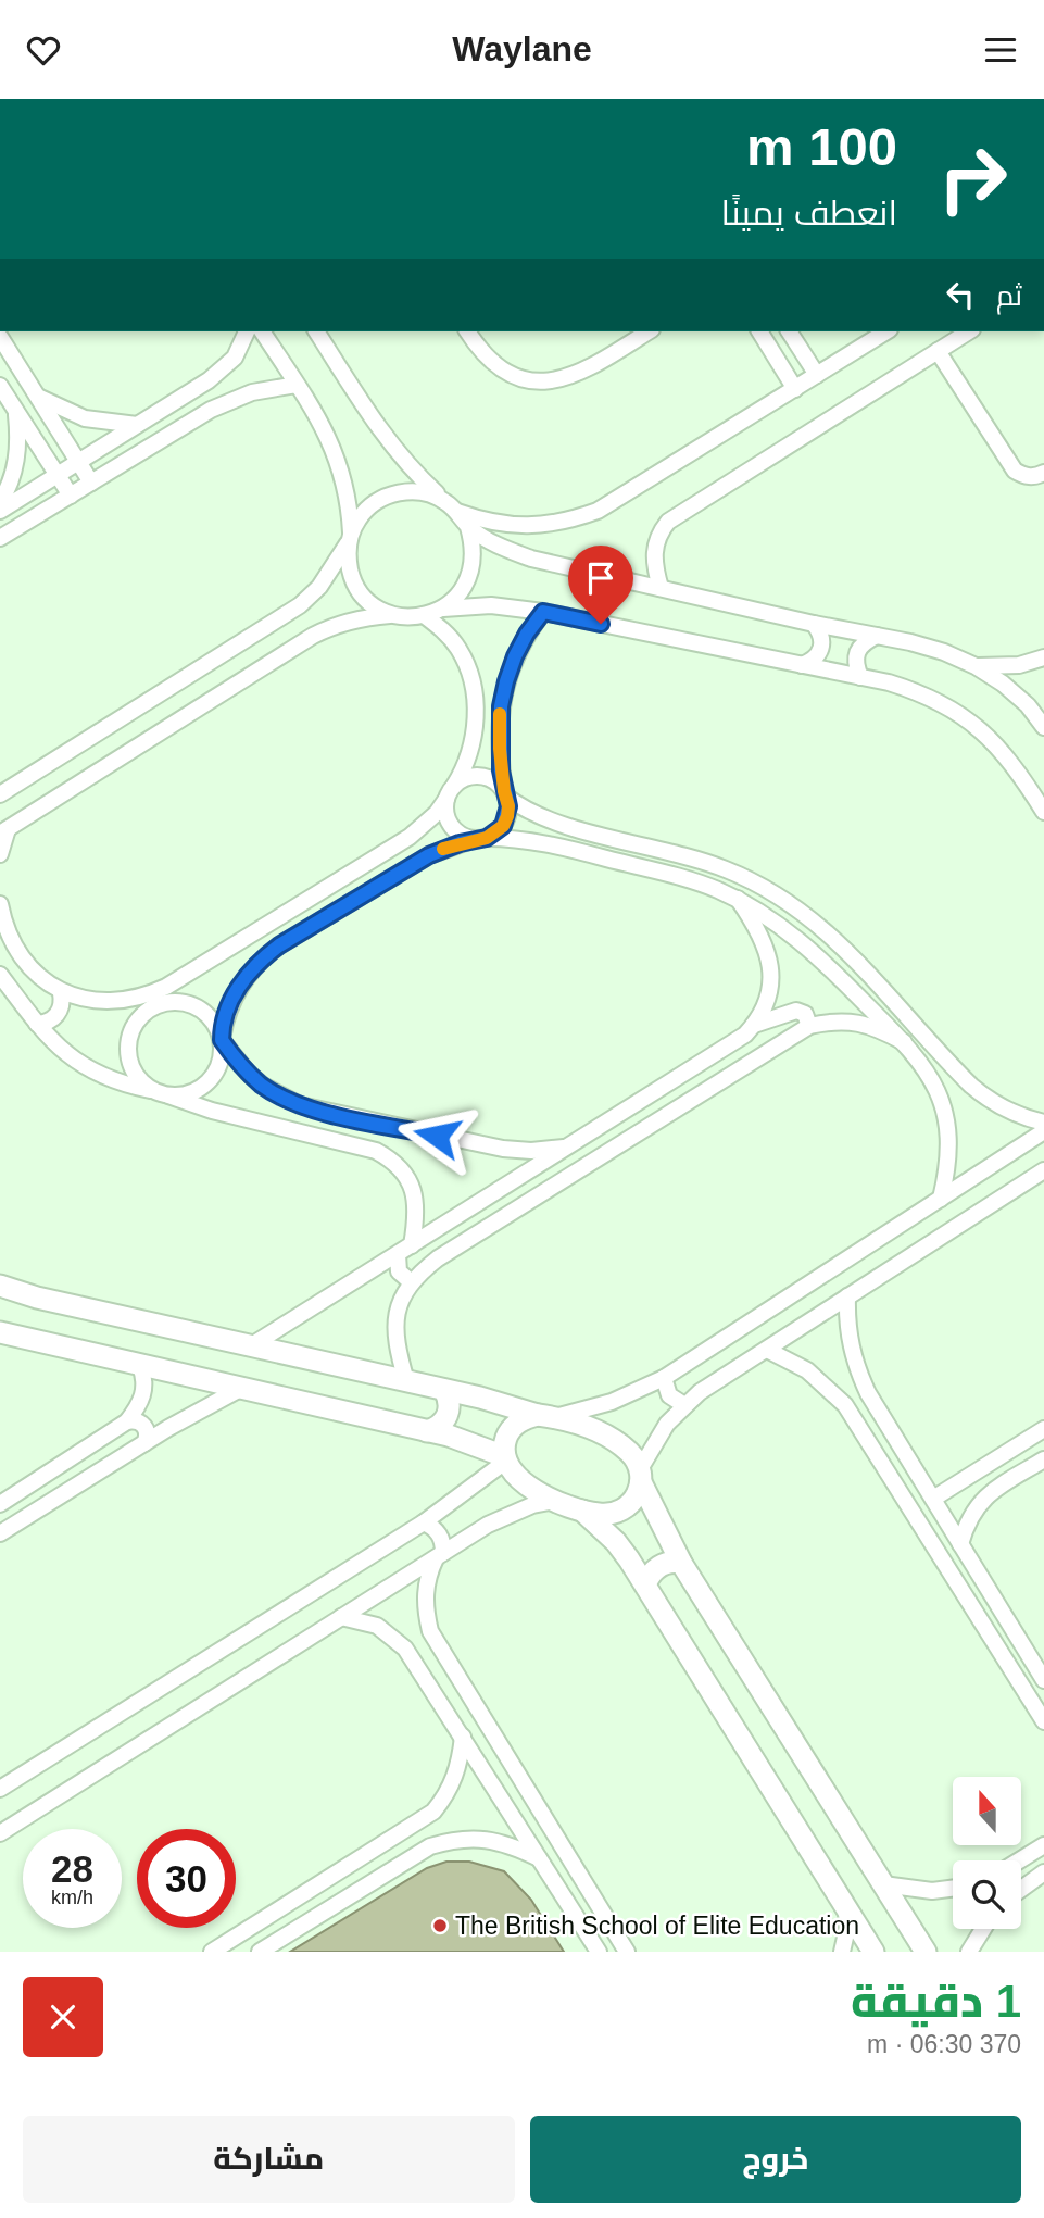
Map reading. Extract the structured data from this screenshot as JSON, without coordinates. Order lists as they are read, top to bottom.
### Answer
{
  "places": ["The British School of Elite Education"],
  "north": "top",
  "page": {
    "header": "Waylane",
    "turn": ["100 m", "انعطف يمينًا"],
    "then": "ثم",
    "speed": "28 km/h",
    "limit": "30",
    "heading": ["1 دقيقة", "370 m · 06:30"],
    "buttons": ["خروج", "مشاركة"]
  }
}
